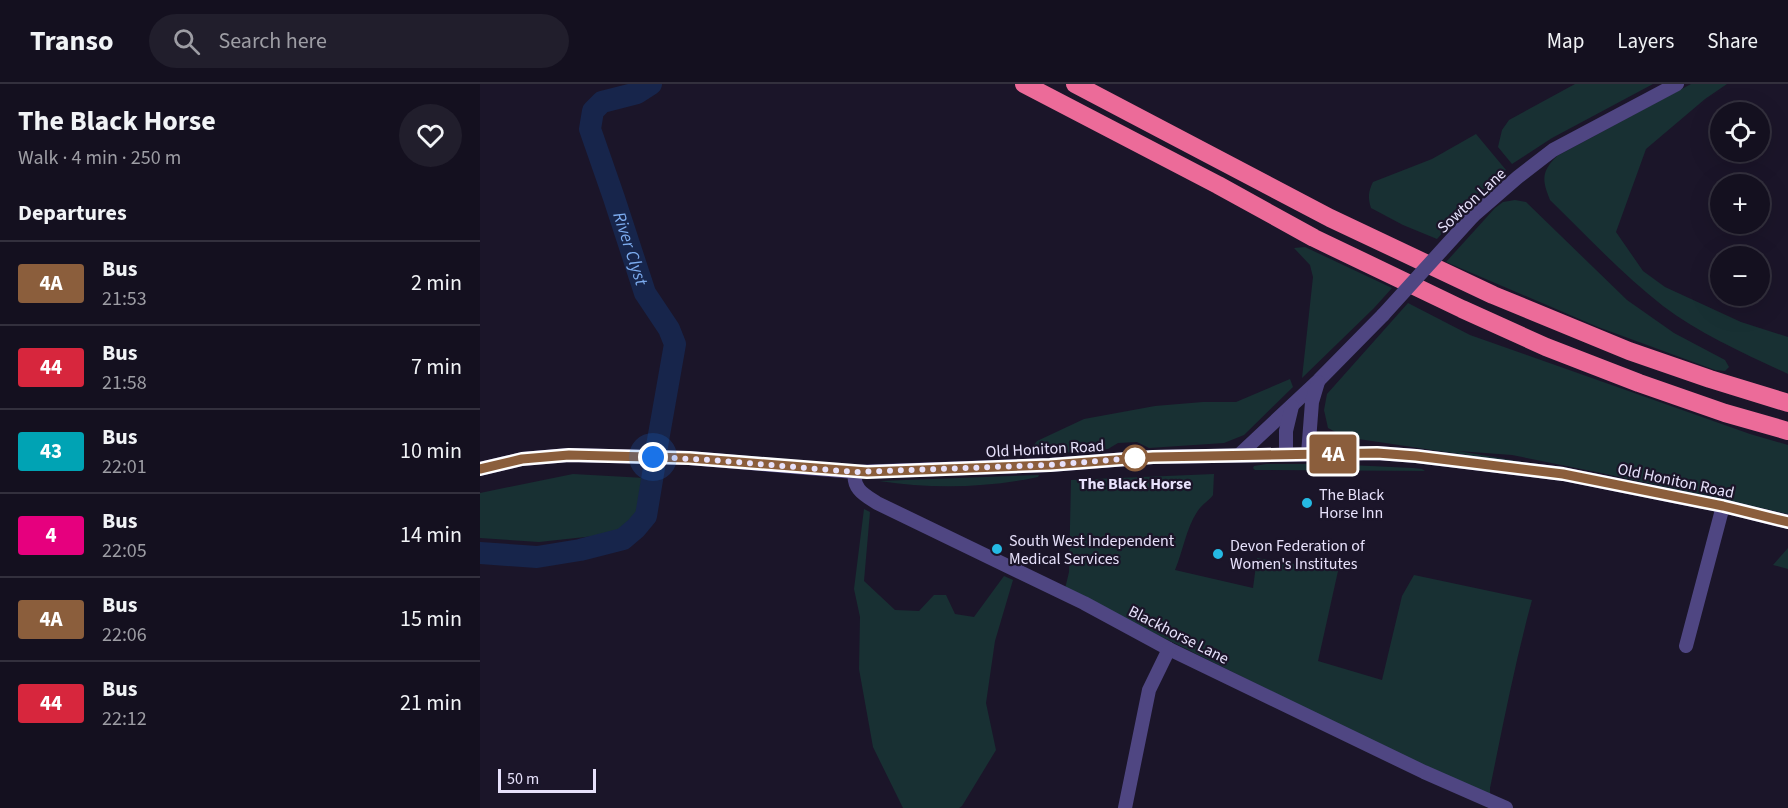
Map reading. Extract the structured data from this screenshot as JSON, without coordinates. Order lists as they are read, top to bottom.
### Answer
{
  "streets": {
    "street": ["Sowton Lane", "Old Honiton Road", "Blackhorse Lane"]
  },
  "crossings": [
    ["Sowton Lane", "Old Honiton Road"],
    ["Old Honiton Road", "Blackhorse Lane"]
  ],
  "water": ["River Clyst"],
  "places": [
    "The Black Horse",
    "The Black Horse Inn",
    "South West Independent Medical Services",
    "Devon Federation of Women's Institutes"
  ],
  "lines": ["bus line 4A"],
  "scale_bar": "50 m",
  "page": {
    "header": "Transo",
    "search": "Search here",
    "nav": ["Map", "Layers", "Share"],
    "heading": [
      ["The Black Horse", "Walk · 4 min · 250 m"],
      "Departures"
    ],
    "on_map": "4A",
    "map_buttons": ["+", "−"],
    "list": [
      {
        "mark": "4A",
        "name": "Bus",
        "note": "21:53",
        "value": "2 min"
      },
      {
        "mark": "44",
        "name": "Bus",
        "note": "21:58",
        "value": "7 min"
      },
      {
        "mark": "43",
        "name": "Bus",
        "note": "22:01",
        "value": "10 min"
      },
      {
        "mark": "4",
        "name": "Bus",
        "note": "22:05",
        "value": "14 min"
      },
      {
        "mark": "4A",
        "name": "Bus",
        "note": "22:06",
        "value": "15 min"
      },
      {
        "mark": "44",
        "name": "Bus",
        "note": "22:12",
        "value": "21 min"
      }
    ],
    "scale": "50 m"
  }
}
